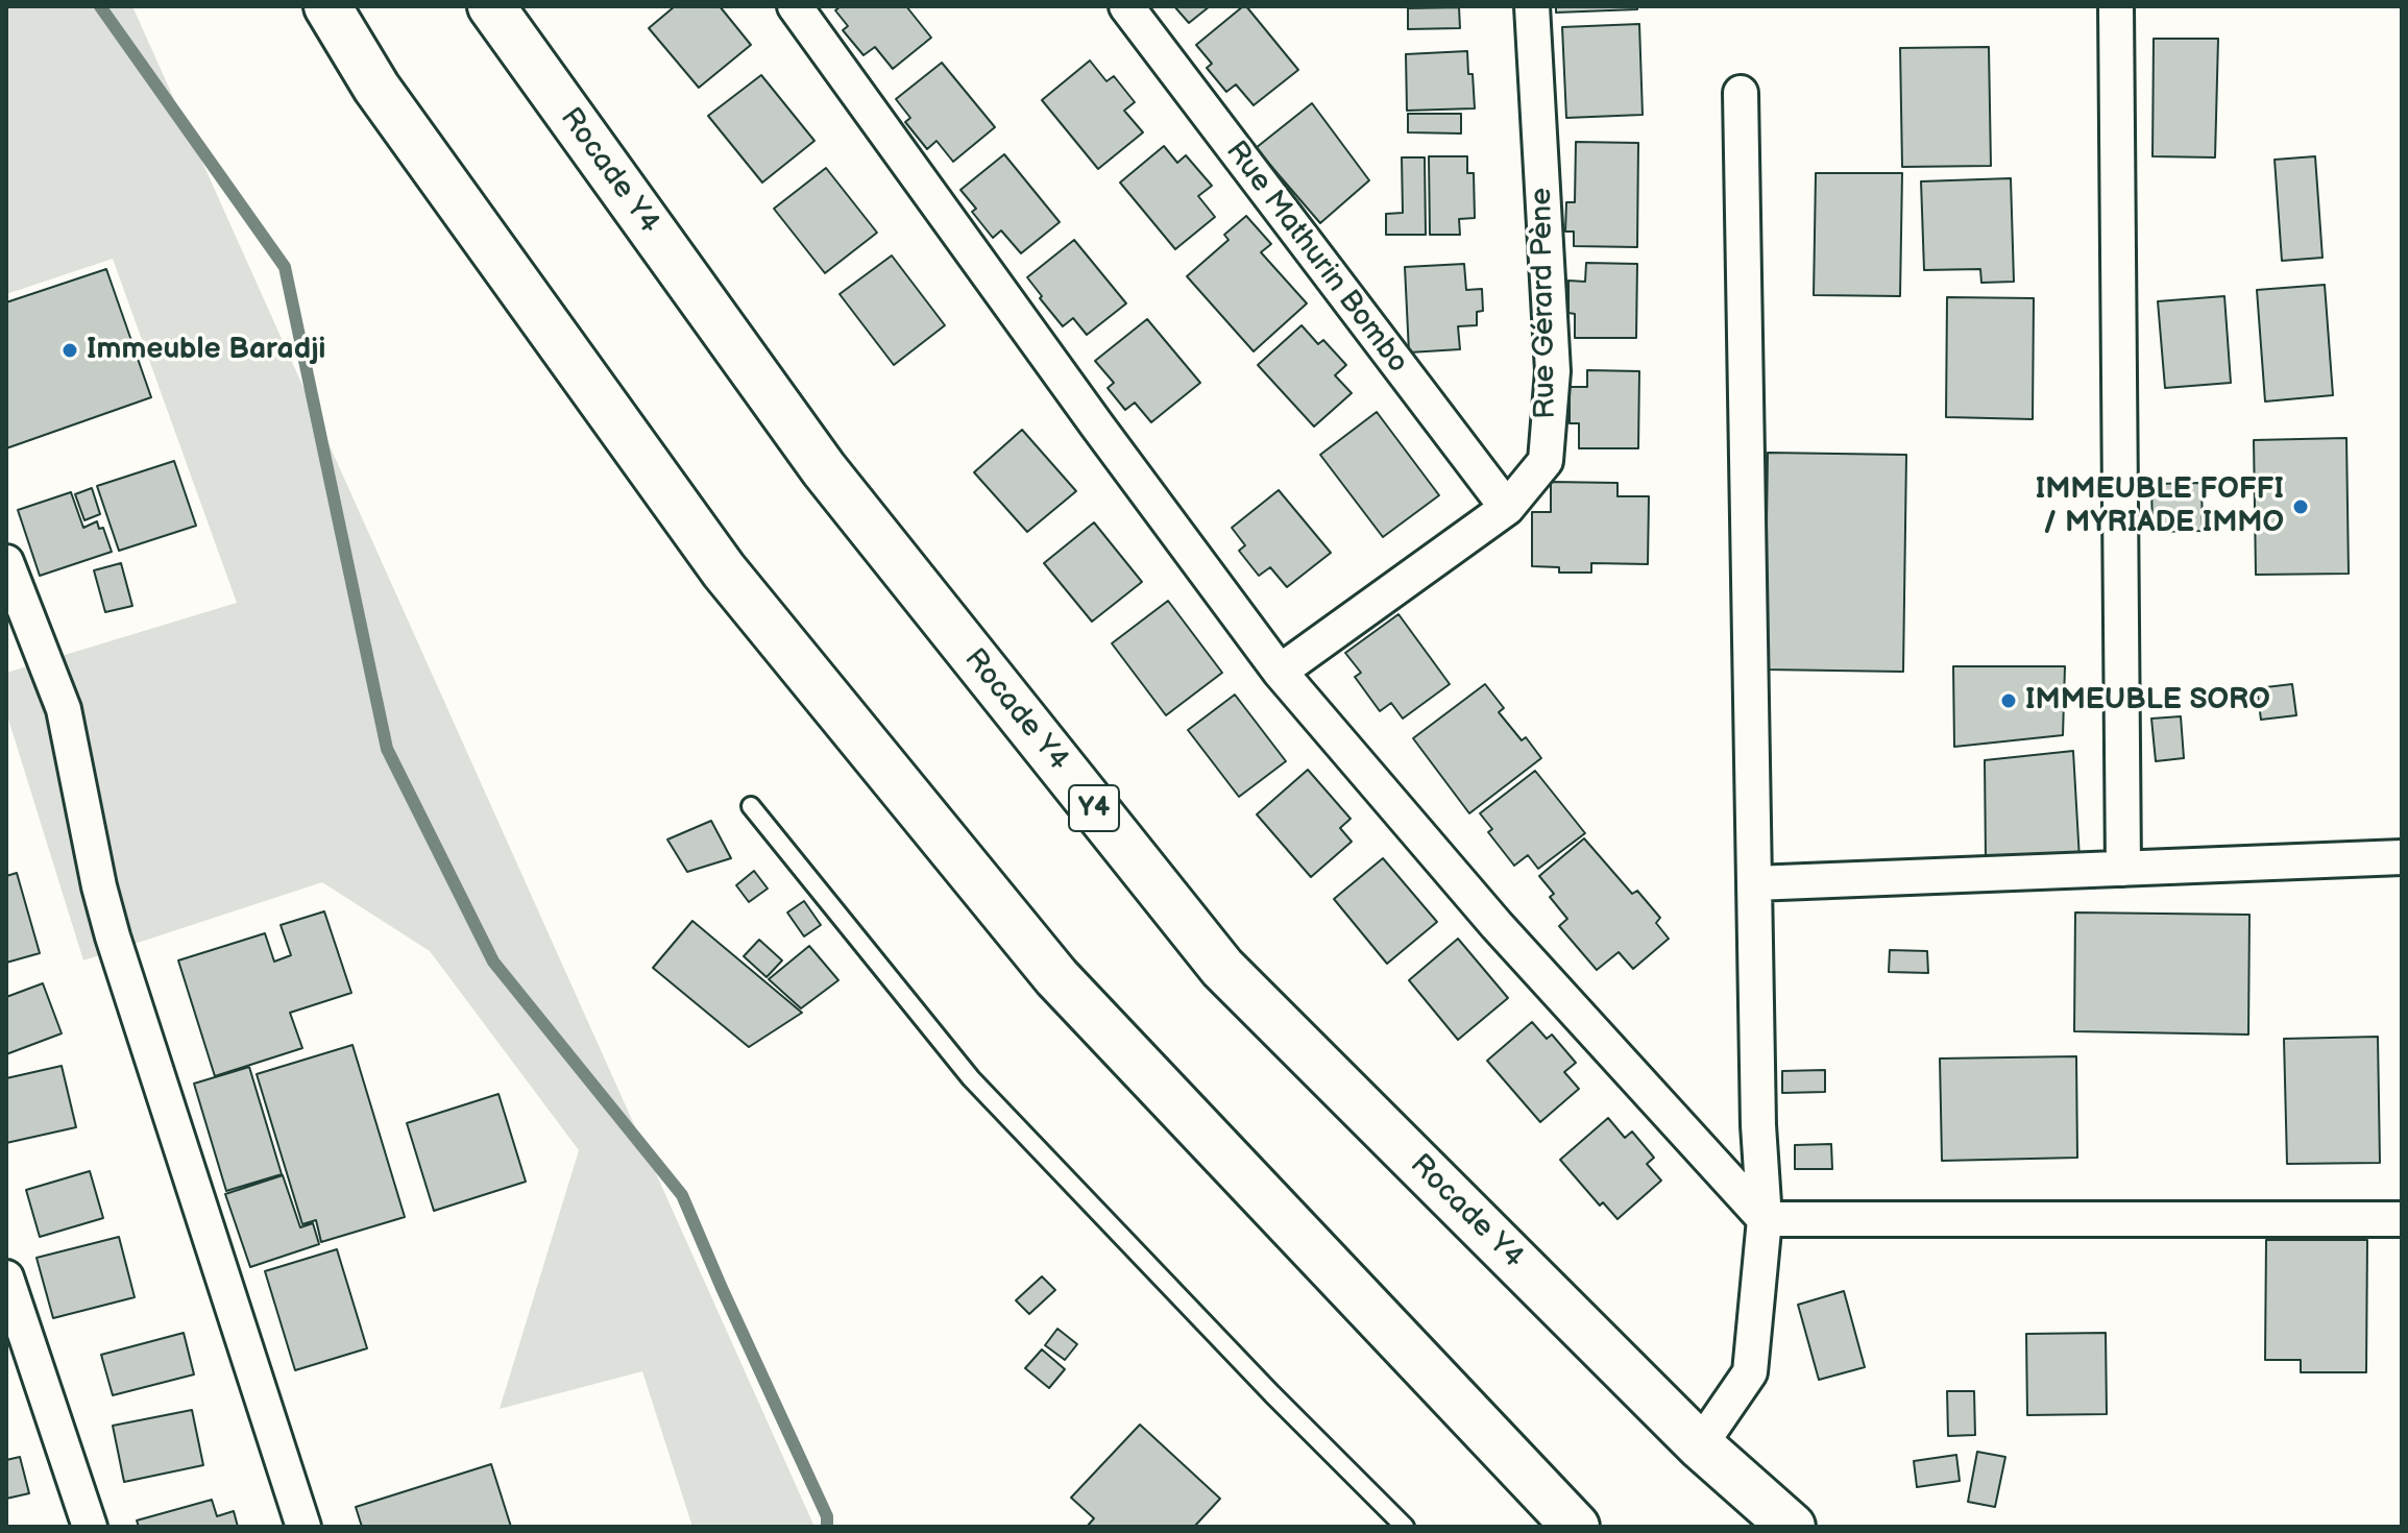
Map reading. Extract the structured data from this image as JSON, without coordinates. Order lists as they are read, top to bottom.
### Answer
{
  "streets": {
    "highway": ["Rocade Y4", "Y4"],
    "street": ["Rue Mathurin Bombo", "Rue Gérard Pène"]
  },
  "crossings": [
    ["Rue Mathurin Bombo", "Rue Gérard Pène"]
  ],
  "places": ["Immeuble Baradji", "IMMEUBLE FOFFI / MYRIADE IMMO", "IMMEUBLE SORO"]
}
